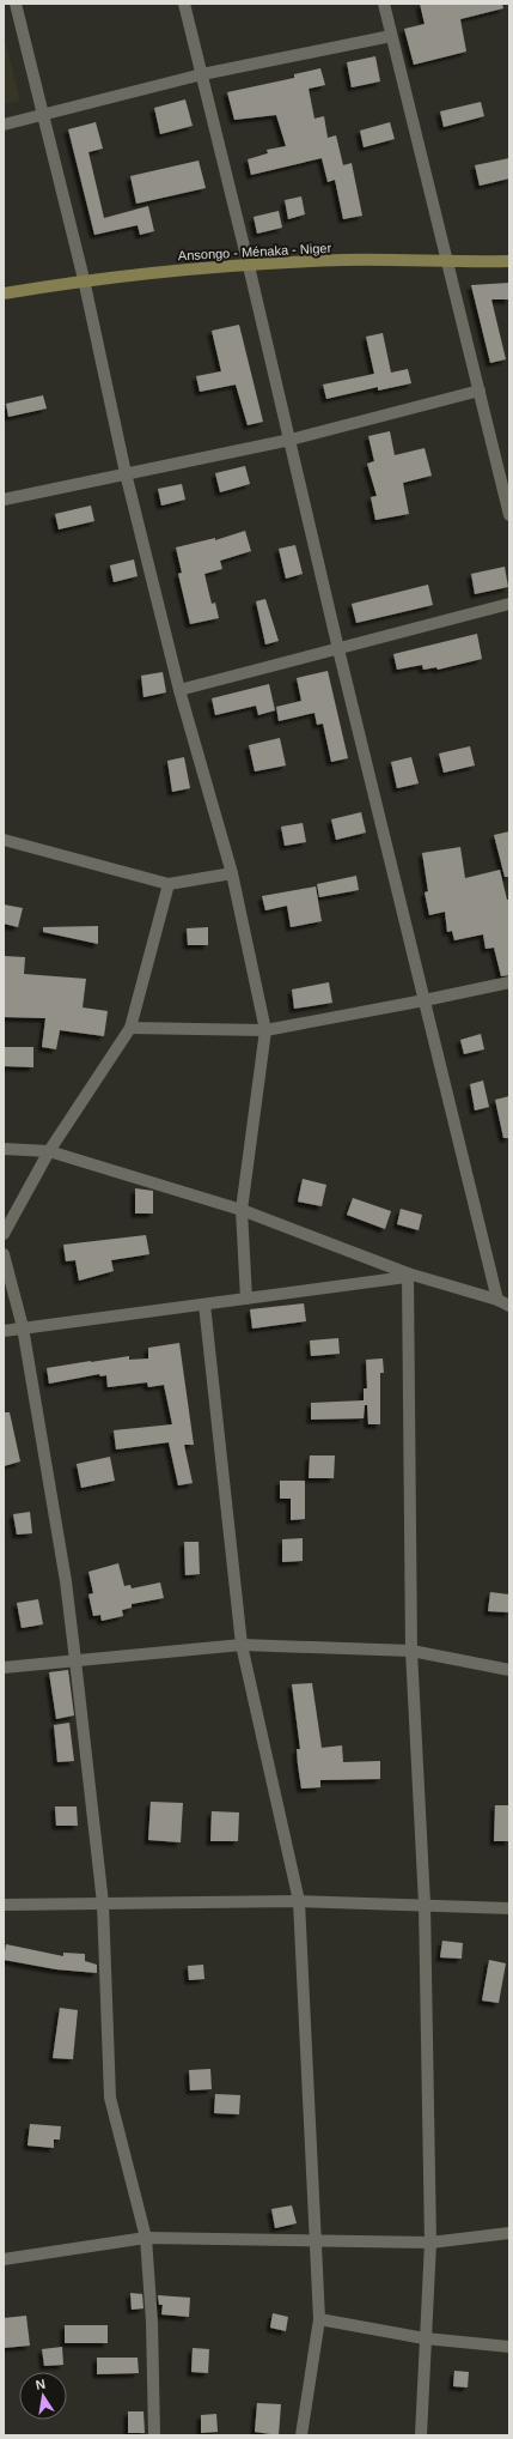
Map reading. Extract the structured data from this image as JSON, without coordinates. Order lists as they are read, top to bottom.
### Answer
{
  "streets": {
    "main road": ["Ansongo - Ménaka - Niger"]
  },
  "north": "top"
}
